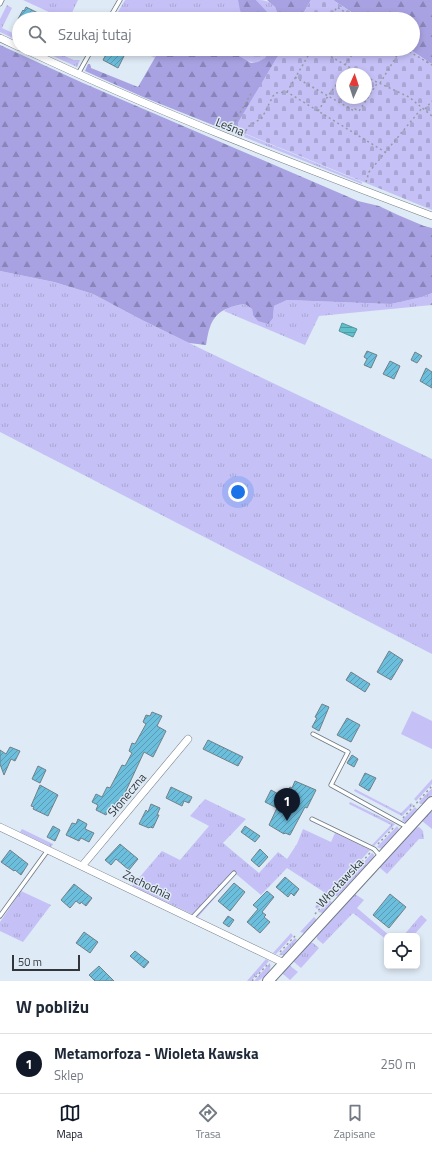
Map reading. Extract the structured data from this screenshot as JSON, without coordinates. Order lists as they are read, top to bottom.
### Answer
{
  "streets": {
    "main road": ["Włocławska"],
    "street": ["Leśna", "Słoneczna", "Zachodnia"]
  },
  "crossings": [
    ["Słoneczna", "Zachodnia"],
    ["Włocławska", "Zachodnia"]
  ],
  "scale_bar": "50 m",
  "north": "top",
  "page": {
    "search": "Szukaj tutaj",
    "pins": "1",
    "scale": "50 m",
    "heading": "W pobliżu",
    "list": [
      {
        "mark": "1",
        "name": "Metamorfoza - Wioleta Kawska",
        "note": "Sklep",
        "value": "250 m"
      }
    ],
    "nav": ["Mapa", "Trasa", "Zapisane"]
  }
}
